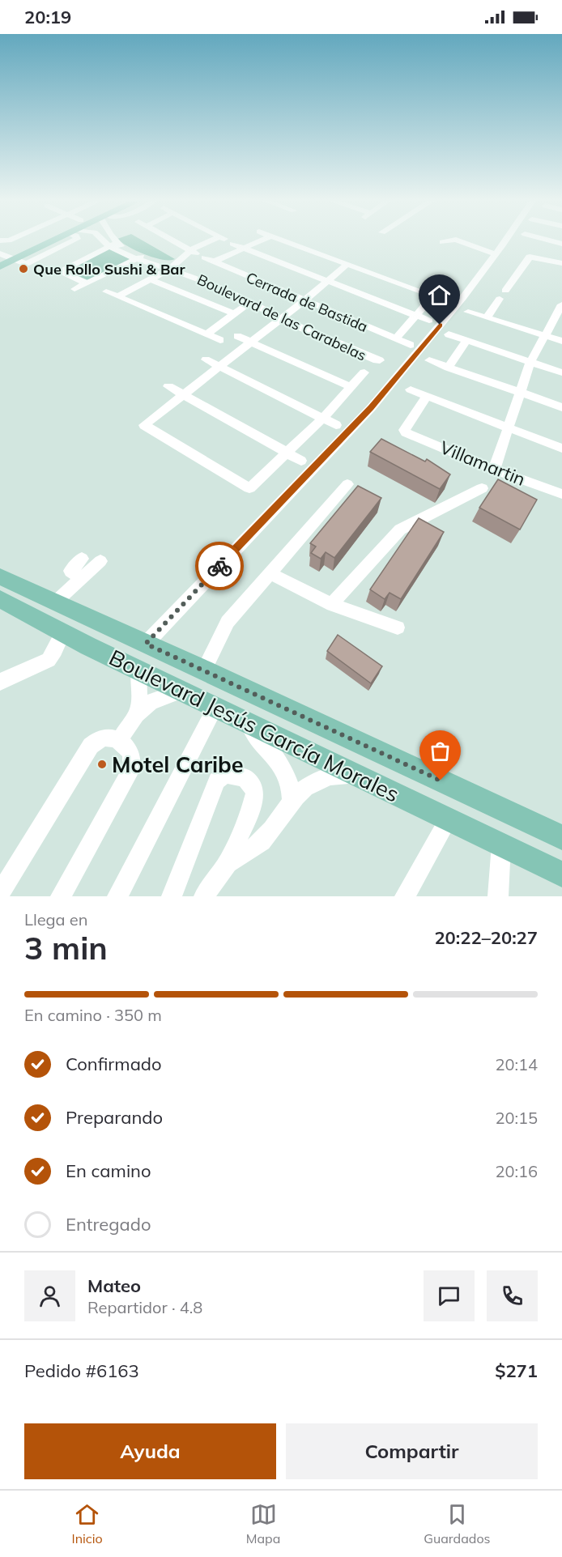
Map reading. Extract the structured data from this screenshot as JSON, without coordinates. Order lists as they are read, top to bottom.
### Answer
{
  "streets": {
    "main road": ["Boulevard Jesús García Morales"],
    "street": ["Cerrada de Bastida", "Boulevard de las Carabelas", "Villamartin"]
  },
  "places": ["Que Rollo Sushi & Bar", "Motel Caribe"],
  "page": {
    "status": "20:19",
    "heading": ["3 min", "Llega en", "20:22–20:27"],
    "panel": [
      "Mateo",
      "Repartidor · 4.8",
      "Pedido #6163",
      "$271"
    ],
    "bar": "En camino · 350 m",
    "list": [
      ["Confirmado", "20:14"],
      ["Preparando", "20:15"],
      ["En camino", "20:16"],
      "Entregado"
    ],
    "buttons": ["Ayuda", "Compartir"],
    "tabs": ["Inicio", "Mapa", "Guardados"]
  }
}
